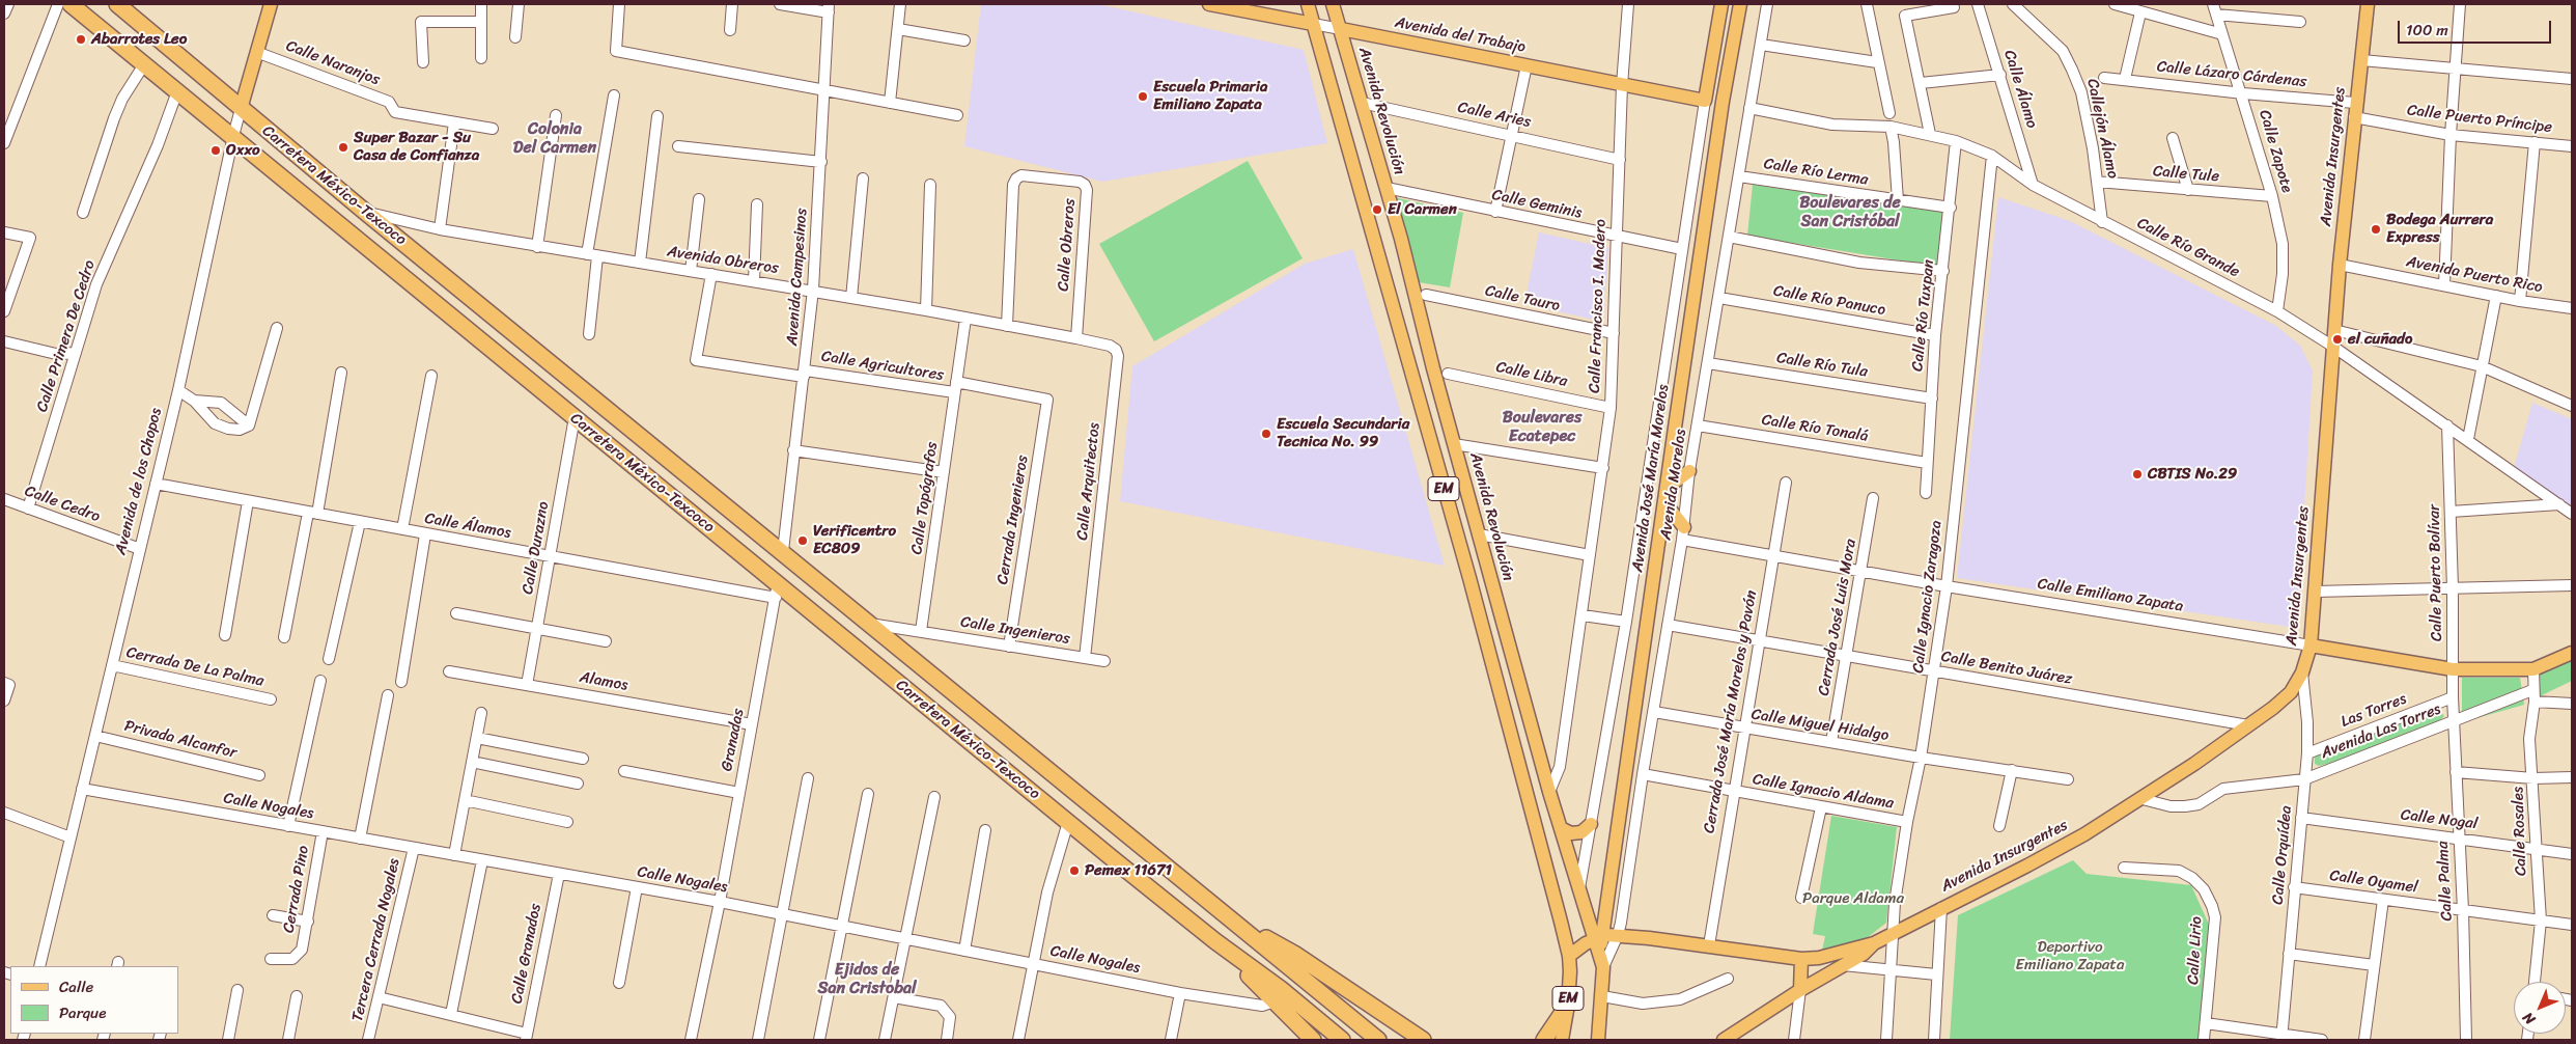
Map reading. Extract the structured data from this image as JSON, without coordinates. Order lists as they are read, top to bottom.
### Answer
{
  "streets": {
    "highway": ["Carretera México-Texcoco"],
    "main road": [
      "Avenida del Trabajo",
      "Avenida Revolución",
      "Avenida Insurgentes",
      "Avenida José María Morelos",
      "Avenida de los Chopos",
      "EM",
      "Calle Emiliano Zapata"
    ],
    "street": [
      "Calle Naranjos",
      "Calle Lázaro Cárdenas",
      "Calle Álamo",
      "Calle Aries",
      "Calle Puerto Príncipe",
      "Callejón Álamo",
      "Calle Zapote",
      "Calle Río Lerma",
      "Calle Tule",
      "Calle Geminis",
      "Calle Obreros",
      "Calle Río Grande",
      "Avenida Obreros",
      "Avenida Puerto Rico",
      "Avenida Campesinos",
      "Calle Tauro",
      "Calle Río Panuco",
      "Calle Francisco I. Madero",
      "Calle Río Tuxpan",
      "Calle Primera De Cedro",
      "Calle Río Tula",
      "Calle Agricultores",
      "Calle Libra",
      "Calle Río Tonalá",
      "Calle Arquitectos",
      "Avenida Morelos",
      "Calle Topógrafos",
      "Calle Cedro",
      "Cerrada Ingenieros",
      "Calle Álamos",
      "Calle Durazno",
      "Calle Puerto Bolívar",
      "Calle Ignacio Zaragoza",
      "Cerrada José Luis Mora",
      "Calle Ingenieros",
      "Cerrada De La Palma",
      "Calle Benito Juárez",
      "Alamos",
      "Las Torres",
      "Cerrada José María Morelos y Pavón",
      "Calle Miguel Hidalgo",
      "Avenida Las Torres",
      "Privada Alcanfor",
      "Granadas",
      "Calle Ignacio Aldama",
      "Calle Nogales",
      "Calle Nogal",
      "Calle Rosales",
      "Calle Orquídea",
      "Calle Palma",
      "Calle Oyamel",
      "Cerrada Pino",
      "Tercera Cerrada Nogales",
      "Calle Lirio",
      "Calle Granados"
    ]
  },
  "crossings": [
    ["Avenida del Trabajo", "Avenida Revolución"],
    ["Avenida del Trabajo", "Calle Francisco I. Madero"],
    ["Avenida del Trabajo", "Avenida José María Morelos"],
    ["Avenida del Trabajo", "EM"],
    ["Calle Naranjos", "Avenida de los Chopos"],
    ["Calle Lázaro Cárdenas", "Calle Zapote"],
    ["Calle Lázaro Cárdenas", "Avenida Insurgentes"],
    ["Calle Álamo", "Calle Río Grande"],
    ["Avenida Revolución", "Calle Aries"],
    ["Avenida Revolución", "Avenida Insurgentes"],
    ["Avenida Revolución", "Calle Geminis"],
    ["Avenida Revolución", "Calle Francisco I. Madero"],
    ["Avenida Revolución", "Avenida José María Morelos"],
    ["Calle Aries", "Calle Francisco I. Madero"],
    ["Calle Puerto Príncipe", "Avenida Insurgentes"],
    ["Callejón Álamo", "Calle Tule"],
    ["Callejón Álamo", "Calle Río Grande"],
    ["Calle Zapote", "Calle Tule"],
    ["Calle Zapote", "Calle Río Grande"],
    ["Avenida Insurgentes", "Calle Río Grande"],
    ["Avenida Insurgentes", "Avenida Puerto Rico"],
    ["Avenida Insurgentes", "Avenida José María Morelos"],
    ["Avenida Insurgentes", "Avenida Morelos"],
    ["Avenida Insurgentes", "EM"],
    ["Avenida Insurgentes", "Calle Emiliano Zapata"],
    ["Avenida Insurgentes", "Calle Ignacio Zaragoza"],
    ["Avenida Insurgentes", "Calle Benito Juárez"],
    ["Avenida Insurgentes", "Cerrada José María Morelos y Pavón"],
    ["Avenida Insurgentes", "Avenida Las Torres"],
    ["Avenida Insurgentes", "Calle Orquídea"],
    ["Calle Río Lerma", "Calle Río Tuxpan"],
    ["Calle Río Lerma", "Avenida Morelos"],
    ["Carretera México-Texcoco", "Avenida Obreros"],
    ["Carretera México-Texcoco", "Avenida Campesinos"],
    ["Carretera México-Texcoco", "Calle Primera De Cedro"],
    ["Carretera México-Texcoco", "Avenida de los Chopos"],
    ["Carretera México-Texcoco", "Calle Álamos"],
    ["Carretera México-Texcoco", "Calle Durazno"],
    ["Carretera México-Texcoco", "Granadas"],
    ["Calle Geminis", "Calle Francisco I. Madero"],
    ["Calle Geminis", "Avenida José María Morelos"],
    ["Calle Obreros", "Avenida Obreros"],
    ["Calle Obreros", "Calle Arquitectos"],
    ["Calle Río Grande", "Calle Río Tuxpan"],
    ["Calle Río Grande", "Avenida Morelos"],
    ["Calle Río Grande", "Calle Puerto Bolívar"],
    ["Calle Río Grande", "Calle Ignacio Zaragoza"],
    ["Avenida Obreros", "Avenida Campesinos"],
    ["Avenida Obreros", "Calle Agricultores"],
    ["Avenida Obreros", "Calle Arquitectos"],
    ["Avenida Obreros", "Calle Topógrafos"],
    ["Avenida Campesinos", "Calle Agricultores"],
    ["Calle Tauro", "Calle Francisco I. Madero"],
    ["Calle Río Panuco", "Calle Río Tuxpan"],
    ["Calle Río Panuco", "Avenida Morelos"],
    ["Calle Francisco I. Madero", "Calle Libra"],
    ["Calle Río Tuxpan", "Calle Río Tula"],
    ["Calle Río Tuxpan", "Calle Río Tonalá"],
    ["Calle Primera De Cedro", "Calle Cedro"],
    ["Calle Río Tula", "Avenida Morelos"],
    ["Calle Agricultores", "Calle Topógrafos"],
    ["Calle Agricultores", "Cerrada Ingenieros"],
    ["Calle Río Tonalá", "Avenida Morelos"],
    ["Avenida José María Morelos", "Avenida Morelos"],
    ["Avenida José María Morelos", "EM"],
    ["Avenida de los Chopos", "Calle Cedro"],
    ["Avenida de los Chopos", "Calle Álamos"],
    ["Avenida de los Chopos", "Cerrada De La Palma"],
    ["Avenida de los Chopos", "Privada Alcanfor"],
    ["Avenida de los Chopos", "Calle Nogales"],
    ["Calle Arquitectos", "Calle Ingenieros"],
    ["Avenida Morelos", "EM"],
    ["Avenida Morelos", "Calle Emiliano Zapata"],
    ["Avenida Morelos", "Calle Benito Juárez"],
    ["Avenida Morelos", "Calle Miguel Hidalgo"],
    ["Avenida Morelos", "Calle Ignacio Aldama"],
    ["Calle Topógrafos", "Calle Ingenieros"],
    ["Cerrada Ingenieros", "Calle Ingenieros"],
    ["Calle Álamos", "Calle Durazno"],
    ["Calle Álamos", "Granadas"],
    ["Calle Durazno", "Alamos"],
    ["Calle Puerto Bolívar", "Calle Emiliano Zapata"],
    ["Calle Puerto Bolívar", "Las Torres"],
    ["Calle Puerto Bolívar", "Avenida Las Torres"],
    ["Calle Puerto Bolívar", "Calle Palma"],
    ["Calle Emiliano Zapata", "Calle Ignacio Zaragoza"],
    ["Calle Emiliano Zapata", "Cerrada José Luis Mora"],
    ["Calle Emiliano Zapata", "Cerrada José María Morelos y Pavón"],
    ["Calle Emiliano Zapata", "Calle Rosales"],
    ["Calle Ignacio Zaragoza", "Calle Benito Juárez"],
    ["Calle Ignacio Zaragoza", "Calle Miguel Hidalgo"],
    ["Calle Ignacio Zaragoza", "Calle Ignacio Aldama"],
    ["Cerrada José Luis Mora", "Calle Benito Juárez"],
    ["Cerrada José Luis Mora", "Calle Miguel Hidalgo"],
    ["Calle Benito Juárez", "Cerrada José María Morelos y Pavón"],
    ["Alamos", "Granadas"],
    ["Las Torres", "Calle Orquídea"],
    ["Cerrada José María Morelos y Pavón", "Calle Miguel Hidalgo"],
    ["Cerrada José María Morelos y Pavón", "Calle Ignacio Aldama"],
    ["Avenida Las Torres", "Calle Rosales"],
    ["Avenida Las Torres", "Calle Orquídea"],
    ["Avenida Las Torres", "Calle Palma"],
    ["Granadas", "Calle Nogales"],
    ["Calle Nogales", "Cerrada Pino"],
    ["Calle Nogales", "Tercera Cerrada Nogales"],
    ["Calle Nogales", "Calle Granados"],
    ["Calle Nogal", "Calle Rosales"],
    ["Calle Nogal", "Calle Orquídea"],
    ["Calle Nogal", "Calle Palma"],
    ["Calle Rosales", "Calle Oyamel"],
    ["Calle Orquídea", "Calle Oyamel"],
    ["Calle Palma", "Calle Oyamel"]
  ],
  "districts": [
    "Colonia Del Carmen",
    "Boulevares de San Cristóbal",
    "Boulevares Ecatepec",
    "Ejidos de San Cristobal"
  ],
  "parks": ["Parque Aldama", "Deportivo Emiliano Zapata"],
  "places": [
    "Abarrotes Leo",
    "Escuela Primaria Emiliano Zapata",
    "Super Bazar - Su Casa de Confianza",
    "Oxxo",
    "El Carmen",
    "Bodega Aurrera Express",
    "el cuñado",
    "Escuela Secundaria Tecnica No. 99",
    "CBTIS No.29",
    "Verificentro EC809",
    "Pemex 11671"
  ],
  "legend": ["Calle", "Parque"],
  "scale_bar": "100 m",
  "north": "bottom left"
}
